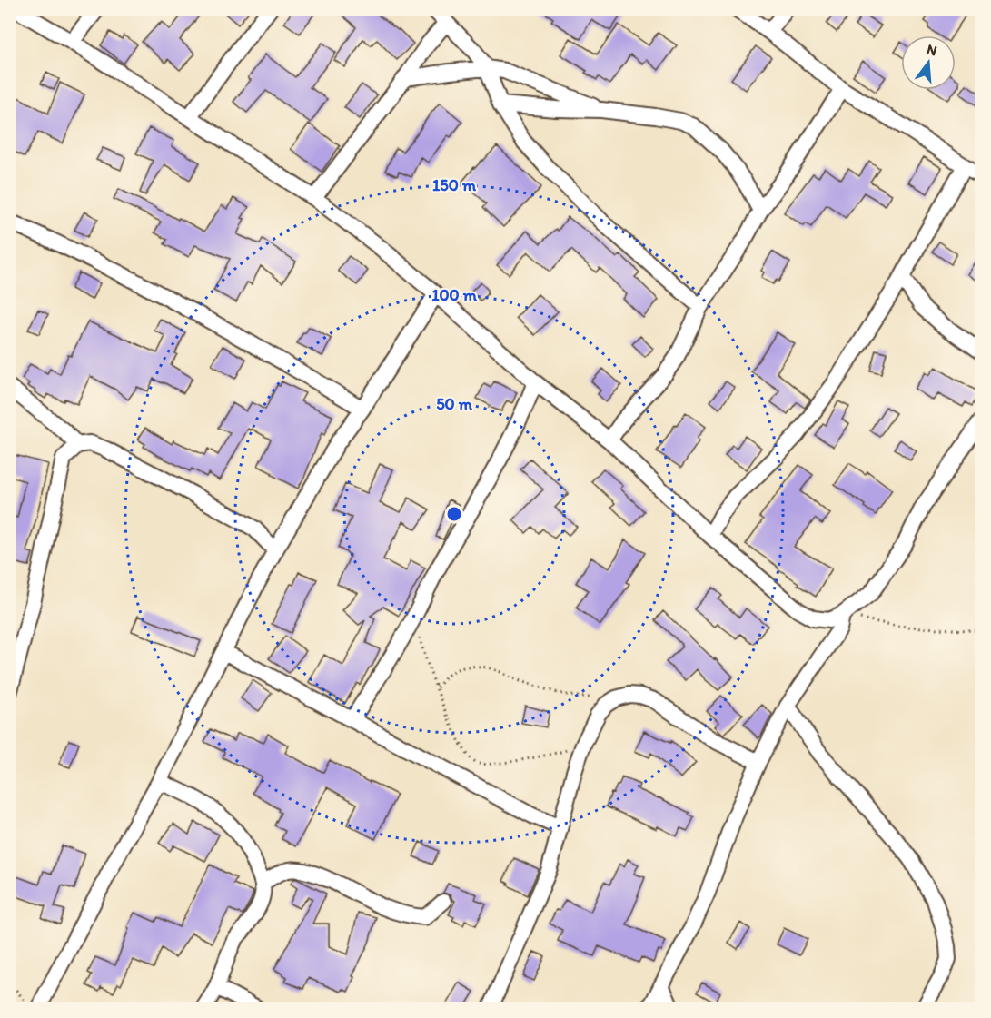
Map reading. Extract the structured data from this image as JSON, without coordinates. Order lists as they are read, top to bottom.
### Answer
{
  "north": "top",
  "rings": ["150 m", "100 m", "50 m"]
}
